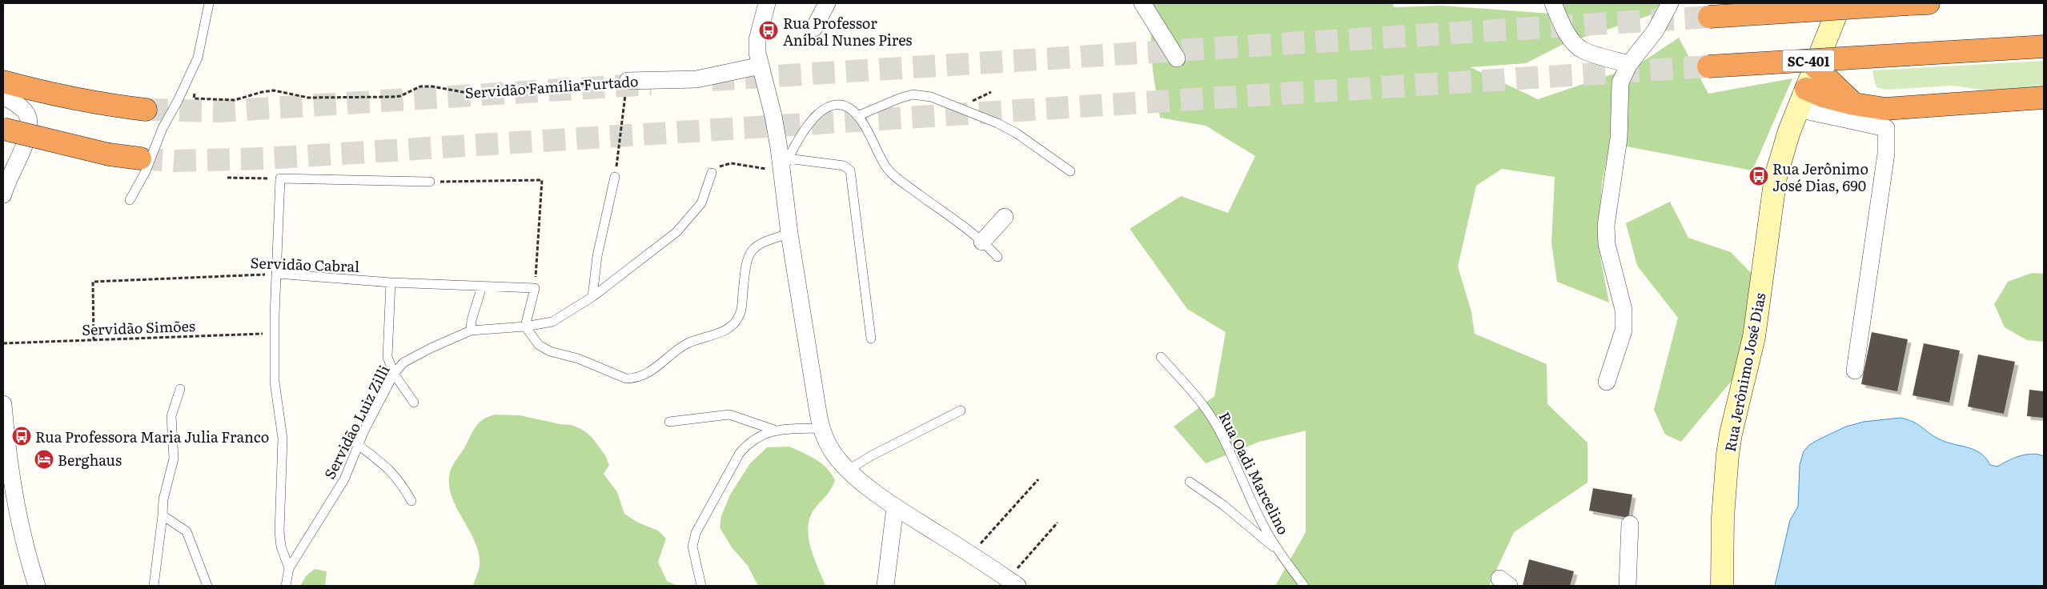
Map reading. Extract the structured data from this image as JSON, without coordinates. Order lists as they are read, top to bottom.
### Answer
{
  "streets": {
    "highway": ["SC-401"],
    "main road": ["Rua Jerônimo José Dias"],
    "street": ["Servidão Família Furtado"],
    "lane": ["Servidão Cabral", "Servidão Luiz Zilli", "Rua Oadi Marcelino"],
    "path": ["Servidão Simões"]
  },
  "crossings": [
    ["Servidão Cabral", "Servidão Simões"]
  ],
  "places": {
    "bus stop": ["Rua Professor Aníbal Nunes Pires", "Rua Jerônimo José Dias, 690", "Rua Professora Maria Julia Franco"],
    "hotel": ["Berghaus"]
  }
}
